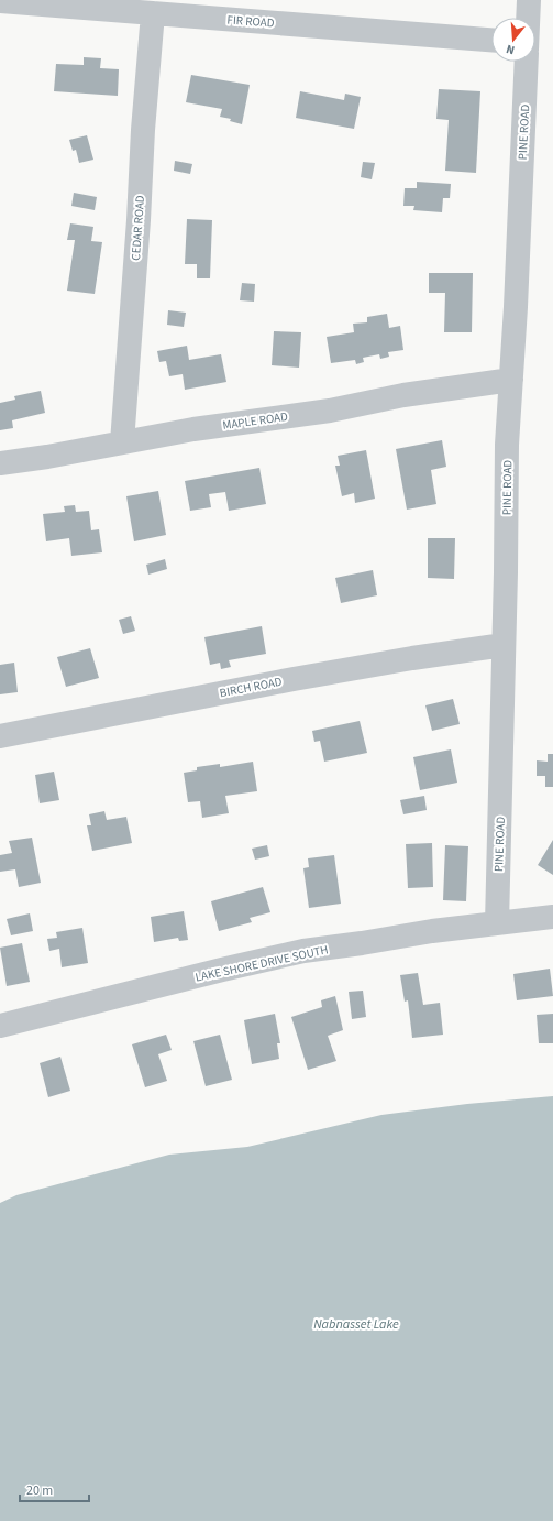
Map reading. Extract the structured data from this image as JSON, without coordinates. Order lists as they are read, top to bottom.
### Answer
{
  "streets": {
    "street": [
      "FIR ROAD",
      "PINE ROAD",
      "CEDAR ROAD",
      "MAPLE ROAD",
      "BIRCH ROAD",
      "LAKE SHORE DRIVE SOUTH"
    ]
  },
  "crossings": [
    ["FIR ROAD", "CEDAR ROAD"],
    ["PINE ROAD", "MAPLE ROAD"],
    ["PINE ROAD", "BIRCH ROAD"],
    ["PINE ROAD", "LAKE SHORE DRIVE SOUTH"],
    ["CEDAR ROAD", "MAPLE ROAD"]
  ],
  "water": ["Nabnasset Lake"],
  "scale_bar": "20 m",
  "north": "bottom"
}
